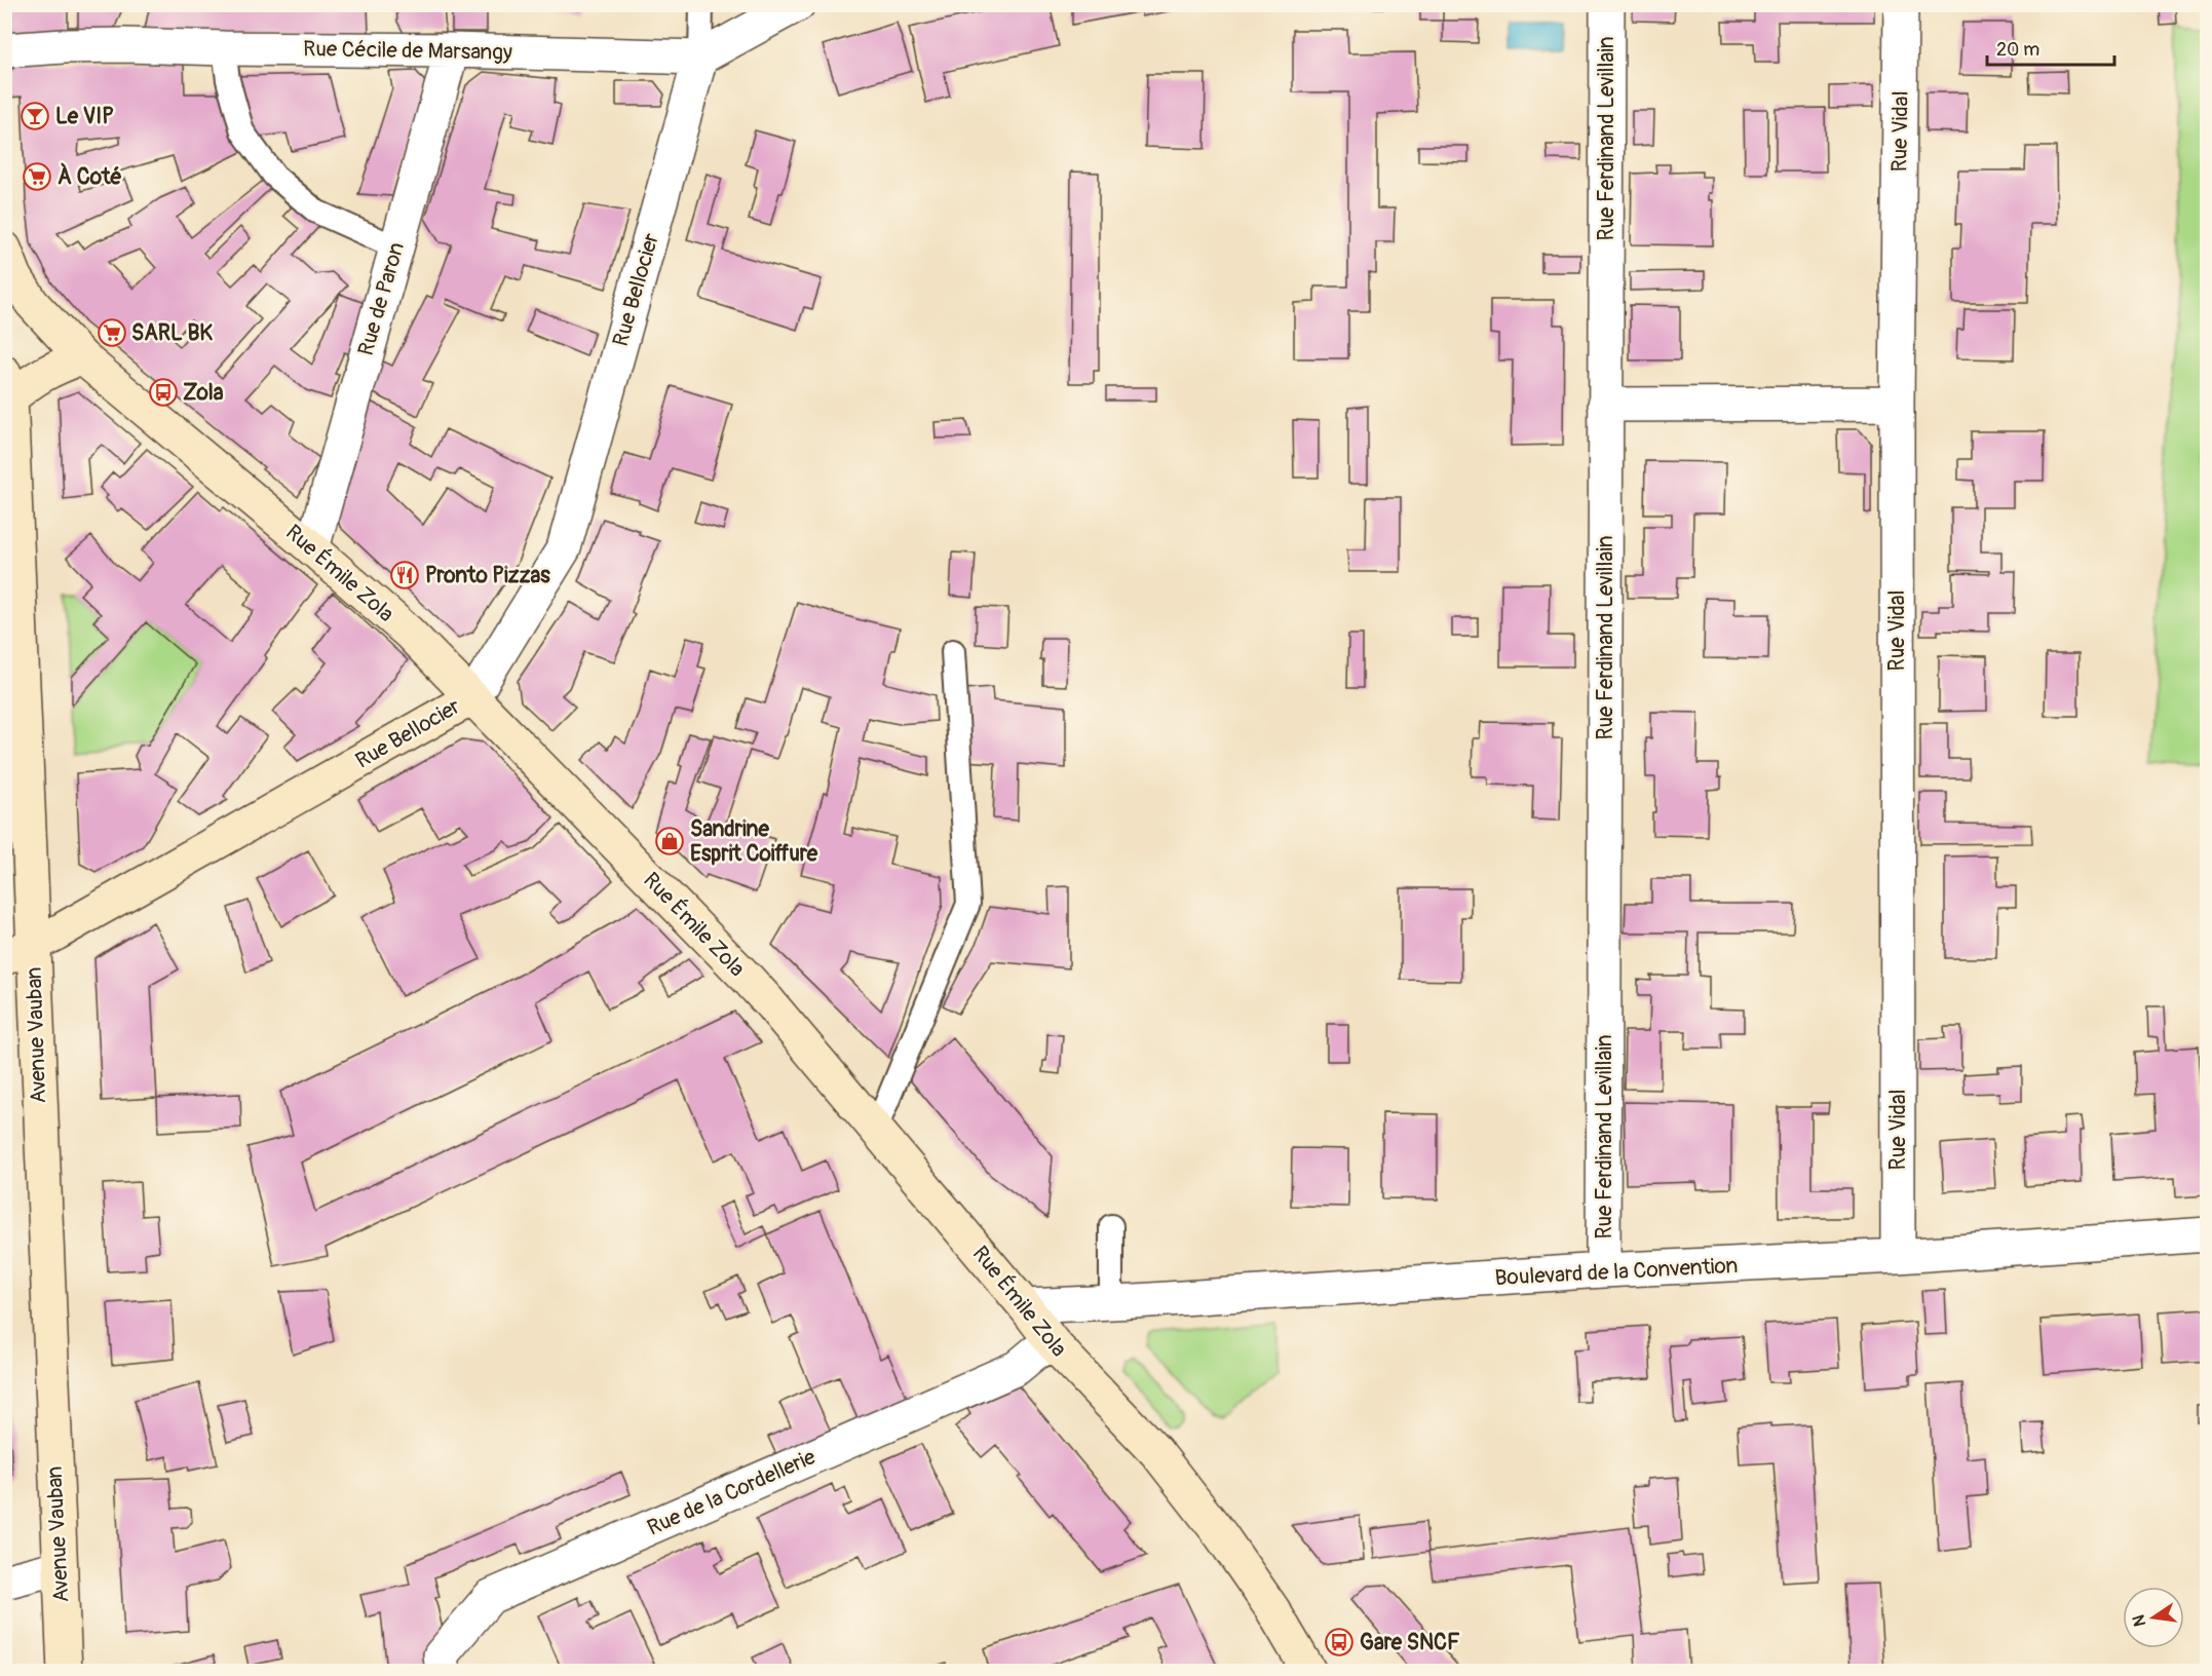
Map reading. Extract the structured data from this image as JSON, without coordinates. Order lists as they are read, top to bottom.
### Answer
{
  "streets": {
    "main road": ["Rue Bellocier", "Rue Émile Zola", "Avenue Vauban"],
    "street": [
      "Rue Cécile de Marsangy",
      "Rue Vidal",
      "Rue Ferdinand Levillain",
      "Rue de Paron",
      "Boulevard de la Convention",
      "Rue de la Cordellerie"
    ]
  },
  "crossings": [
    ["Rue Cécile de Marsangy", "Rue Bellocier"],
    ["Rue Cécile de Marsangy", "Rue de Paron"],
    ["Rue Vidal", "Boulevard de la Convention"],
    ["Rue Ferdinand Levillain", "Boulevard de la Convention"],
    ["Rue Bellocier", "Rue Émile Zola"],
    ["Rue Bellocier", "Avenue Vauban"],
    ["Rue de Paron", "Rue Émile Zola"],
    ["Rue Émile Zola", "Avenue Vauban"],
    ["Rue Émile Zola", "Boulevard de la Convention"],
    ["Rue Émile Zola", "Rue de la Cordellerie"]
  ],
  "places": {
    "bar": ["Le VIP"],
    "supermarket": ["À Coté", "SARL BK"],
    "bus stop": ["Zola", "Gare SNCF"],
    "restaurant": ["Pronto Pizzas"],
    "shop": ["Sandrine Esprit Coiffure"]
  },
  "scale_bar": "20 m",
  "north": "left"
}
